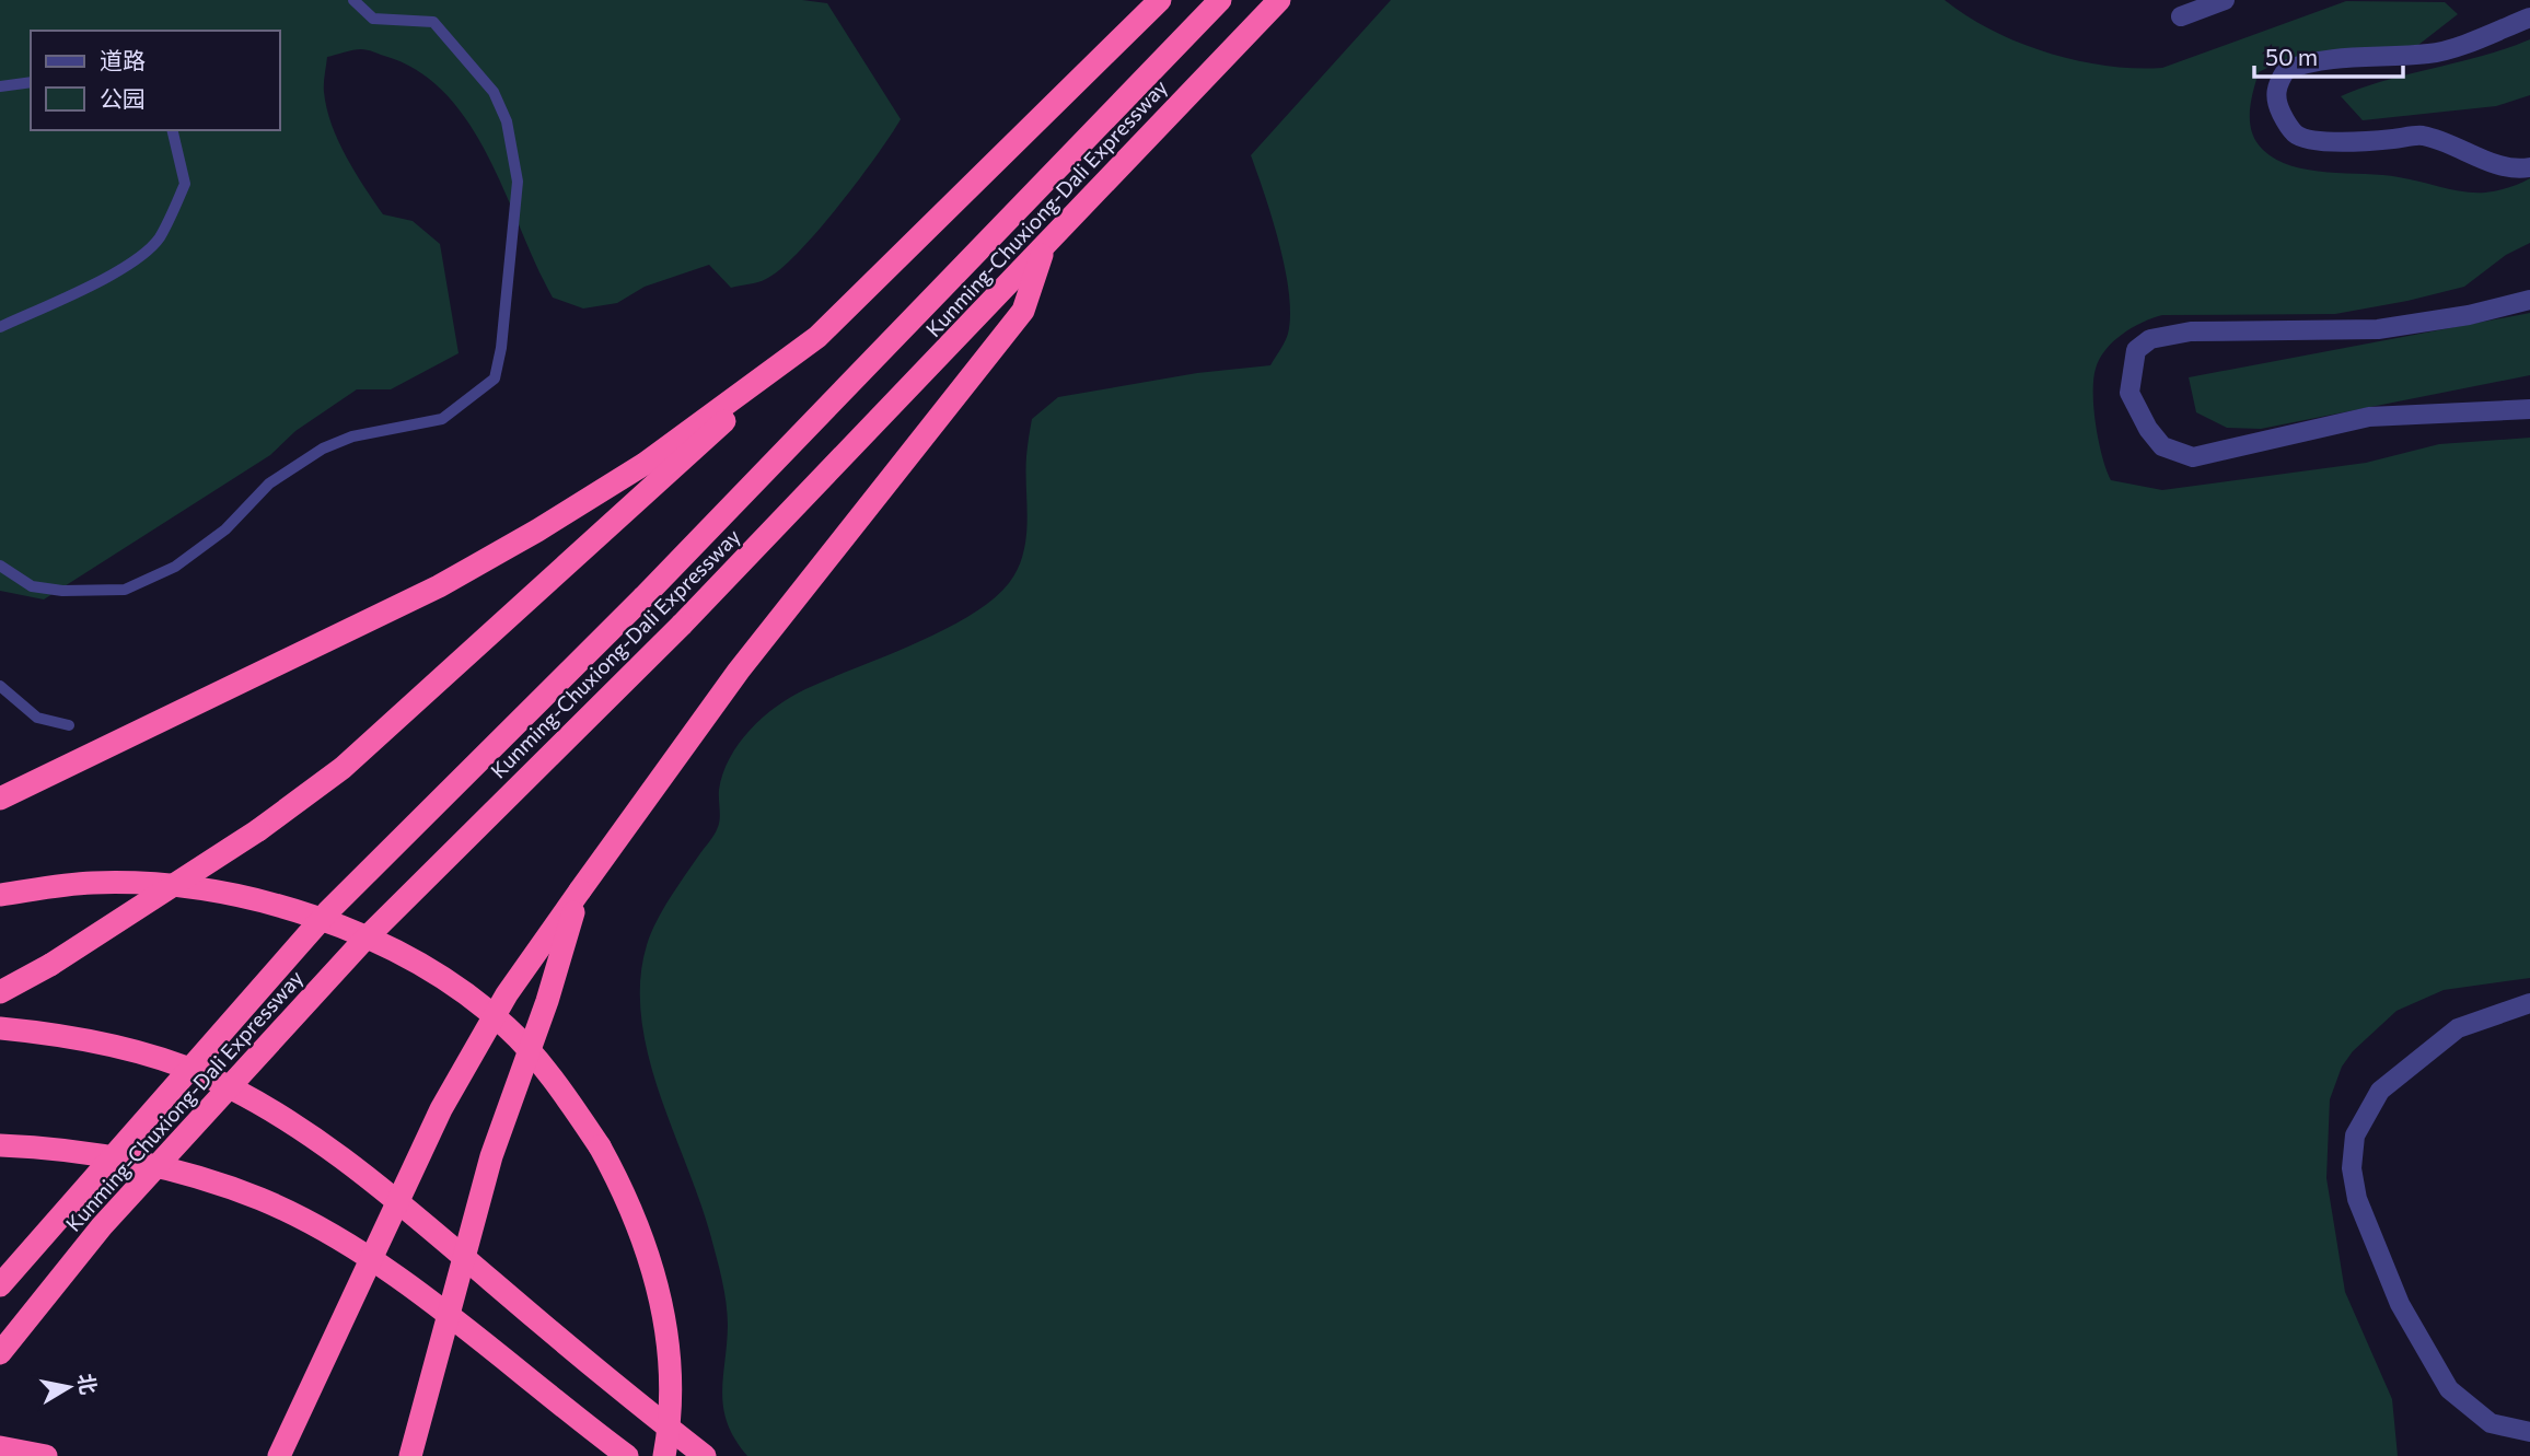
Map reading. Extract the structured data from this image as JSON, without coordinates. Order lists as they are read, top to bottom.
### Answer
{
  "streets": {
    "highway": ["Kunming-Chuxiong-Dali Expressway"]
  },
  "legend": ["道路", "公园"],
  "scale_bar": "50 m",
  "north": "right"
}
